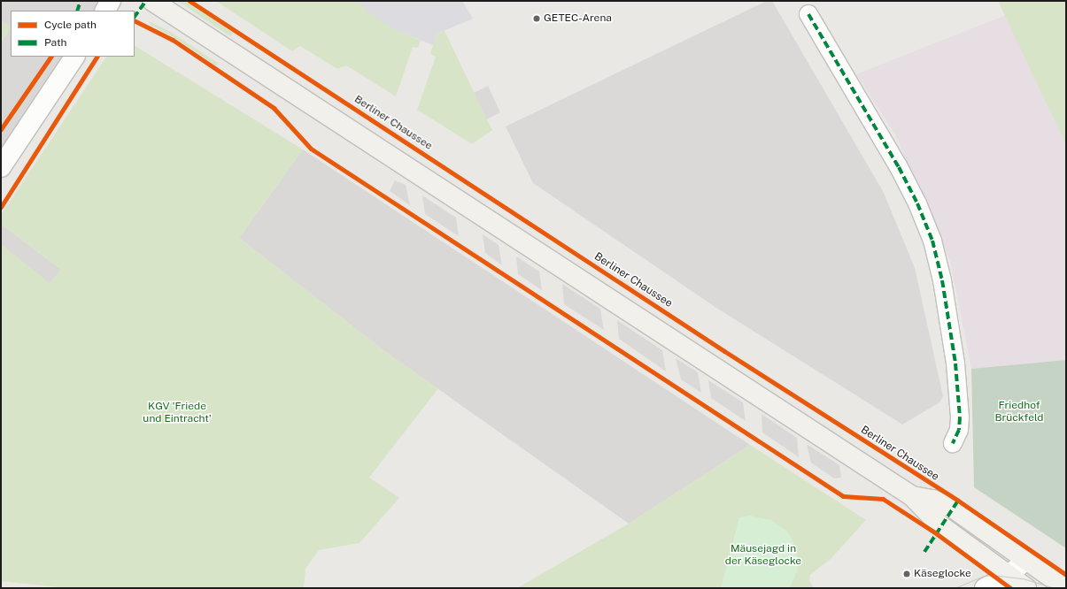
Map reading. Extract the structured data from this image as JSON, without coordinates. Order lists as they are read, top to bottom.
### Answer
{
  "streets": {
    "cycle path": ["Berliner Chaussee"]
  },
  "parks": ["Friedhof Brückfeld", "KGV 'Friede und Eintracht'", "Mäusejagd in der Käseglocke"],
  "places": ["GETEC-Arena", "Käseglocke"],
  "legend": ["Cycle path", "Path"]
}
